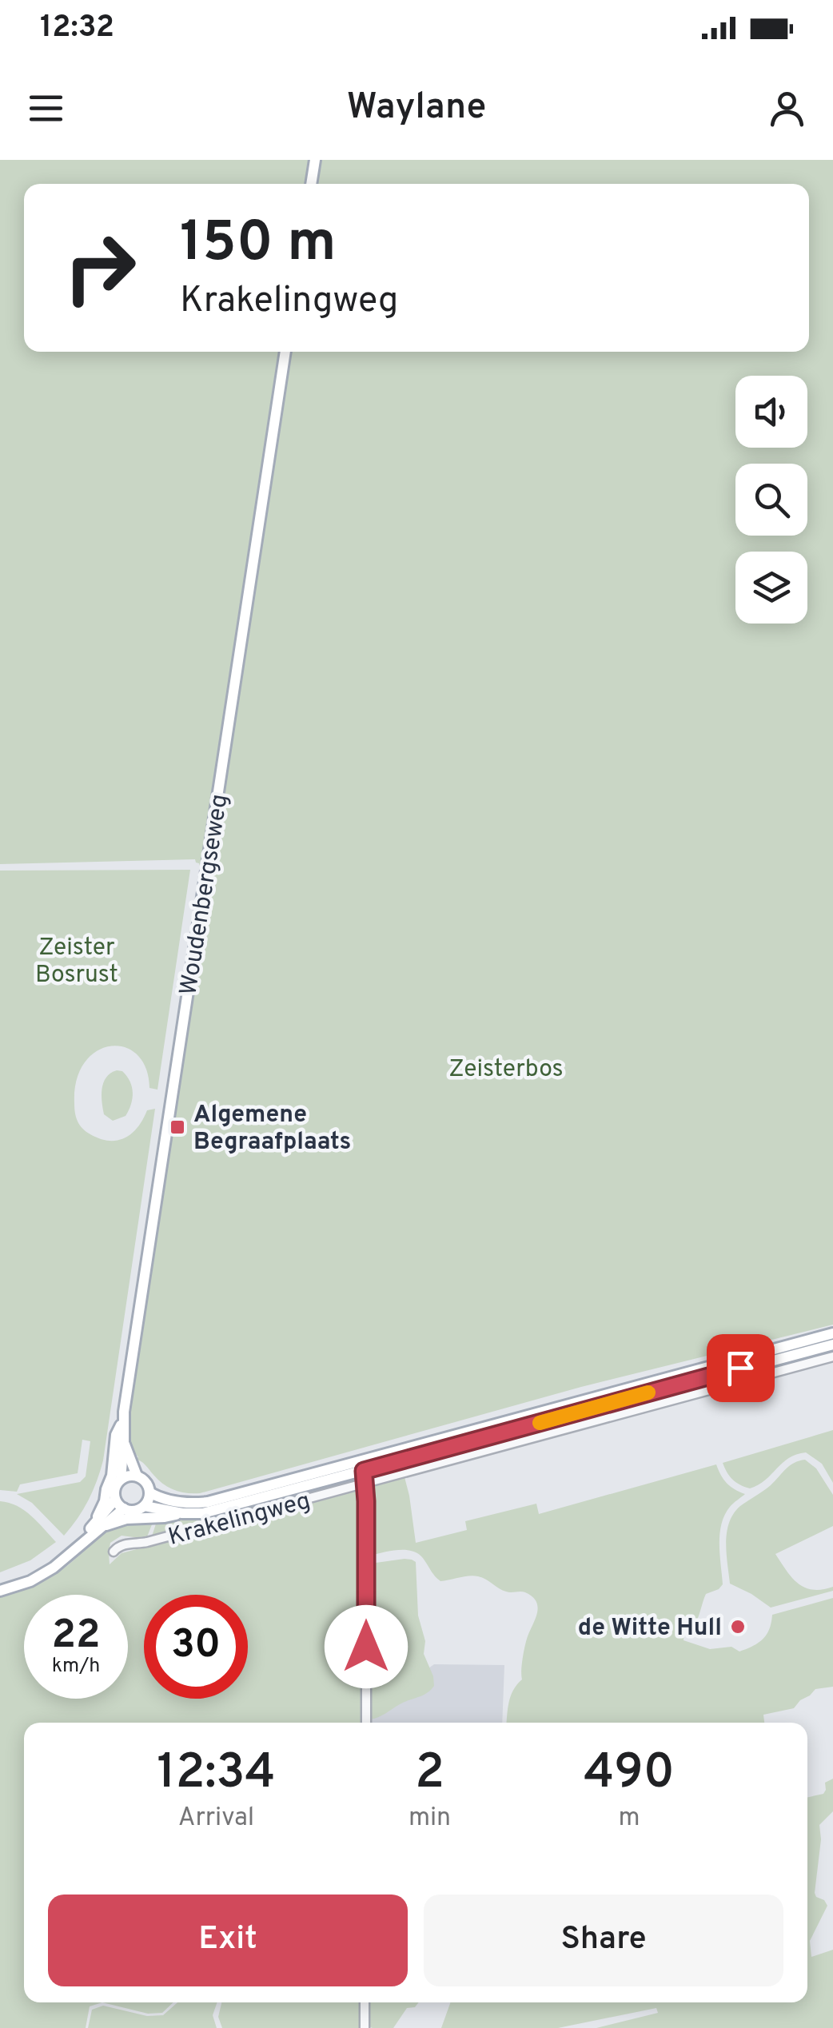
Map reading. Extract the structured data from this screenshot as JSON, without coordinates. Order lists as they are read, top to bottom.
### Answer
{
  "streets": {
    "main road": ["Woudenbergseweg", "Krakelingweg"]
  },
  "crossings": [
    ["Woudenbergseweg", "Krakelingweg"]
  ],
  "parks": ["Zeister Bosrust", "Zeisterbos"],
  "places": {
    "transit": ["Algemene Begraafplaats"],
    "other": ["de Witte Hull"]
  },
  "page": {
    "status": "12:32",
    "header": "Waylane",
    "turn": ["150 m", "Krakelingweg"],
    "speed": "22 km/h",
    "limit": "30",
    "eta": [
      "12:34",
      "Arrival",
      "2",
      "min",
      "490",
      "m"
    ],
    "buttons": ["Exit", "Share"]
  }
}
